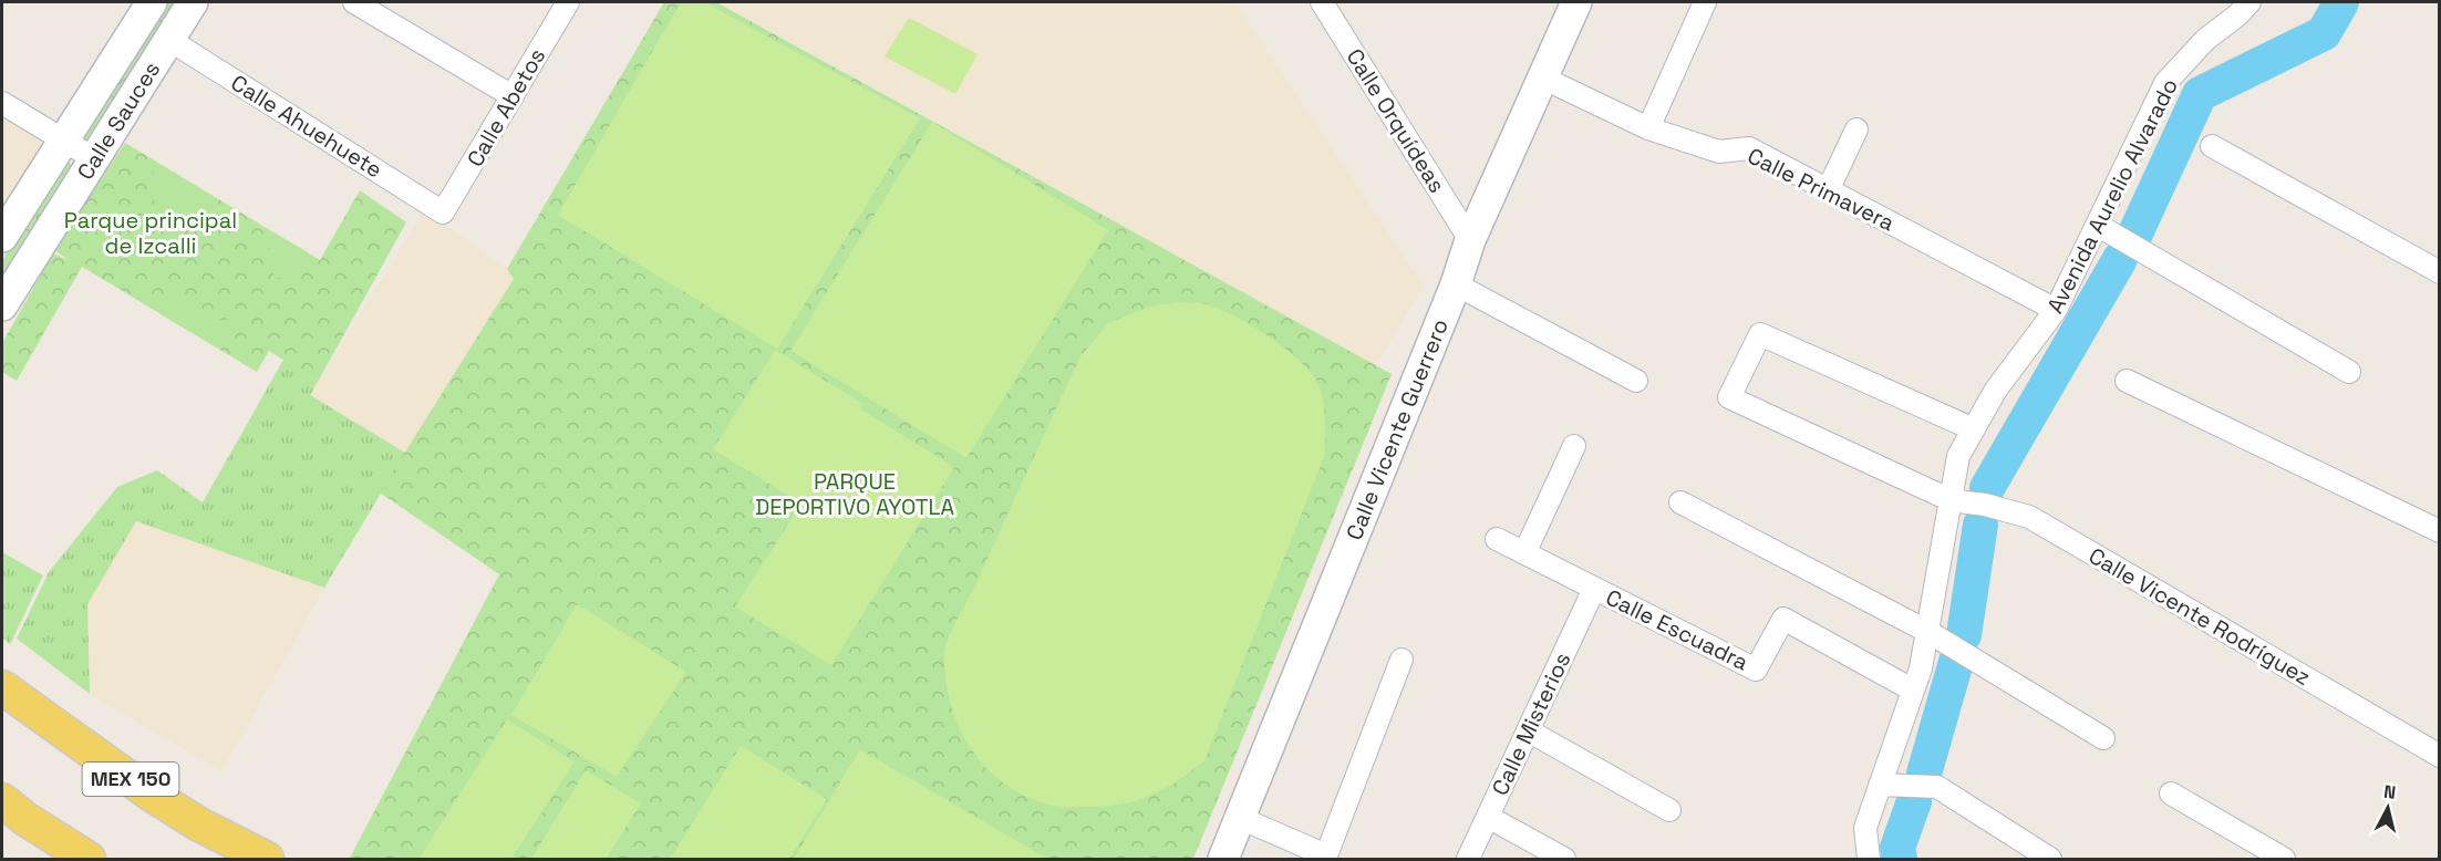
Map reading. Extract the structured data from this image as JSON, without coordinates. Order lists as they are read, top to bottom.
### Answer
{
  "streets": {
    "main road": ["MEX 150"],
    "street": [
      "Calle Abetos",
      "Calle Sauces",
      "Calle Orquídeas",
      "Calle Ahuehuete",
      "Calle Primavera",
      "Avenida Aurelio Alvarado",
      "Calle Vicente Guerrero",
      "Calle Vicente Rodríguez",
      "Calle Escuadra",
      "Calle Misterios"
    ]
  },
  "crossings": [
    ["Calle Abetos", "Calle Ahuehuete"],
    ["Calle Sauces", "Calle Ahuehuete"],
    ["Calle Orquídeas", "Calle Vicente Guerrero"],
    ["Calle Primavera", "Avenida Aurelio Alvarado"],
    ["Calle Primavera", "Calle Vicente Guerrero"],
    ["Avenida Aurelio Alvarado", "Calle Vicente Rodríguez"],
    ["Avenida Aurelio Alvarado", "Calle Escuadra"],
    ["Calle Escuadra", "Calle Misterios"]
  ],
  "parks": ["Parque principal de Izcalli", "PARQUE DEPORTIVO AYOTLA"],
  "north": "top"
}
